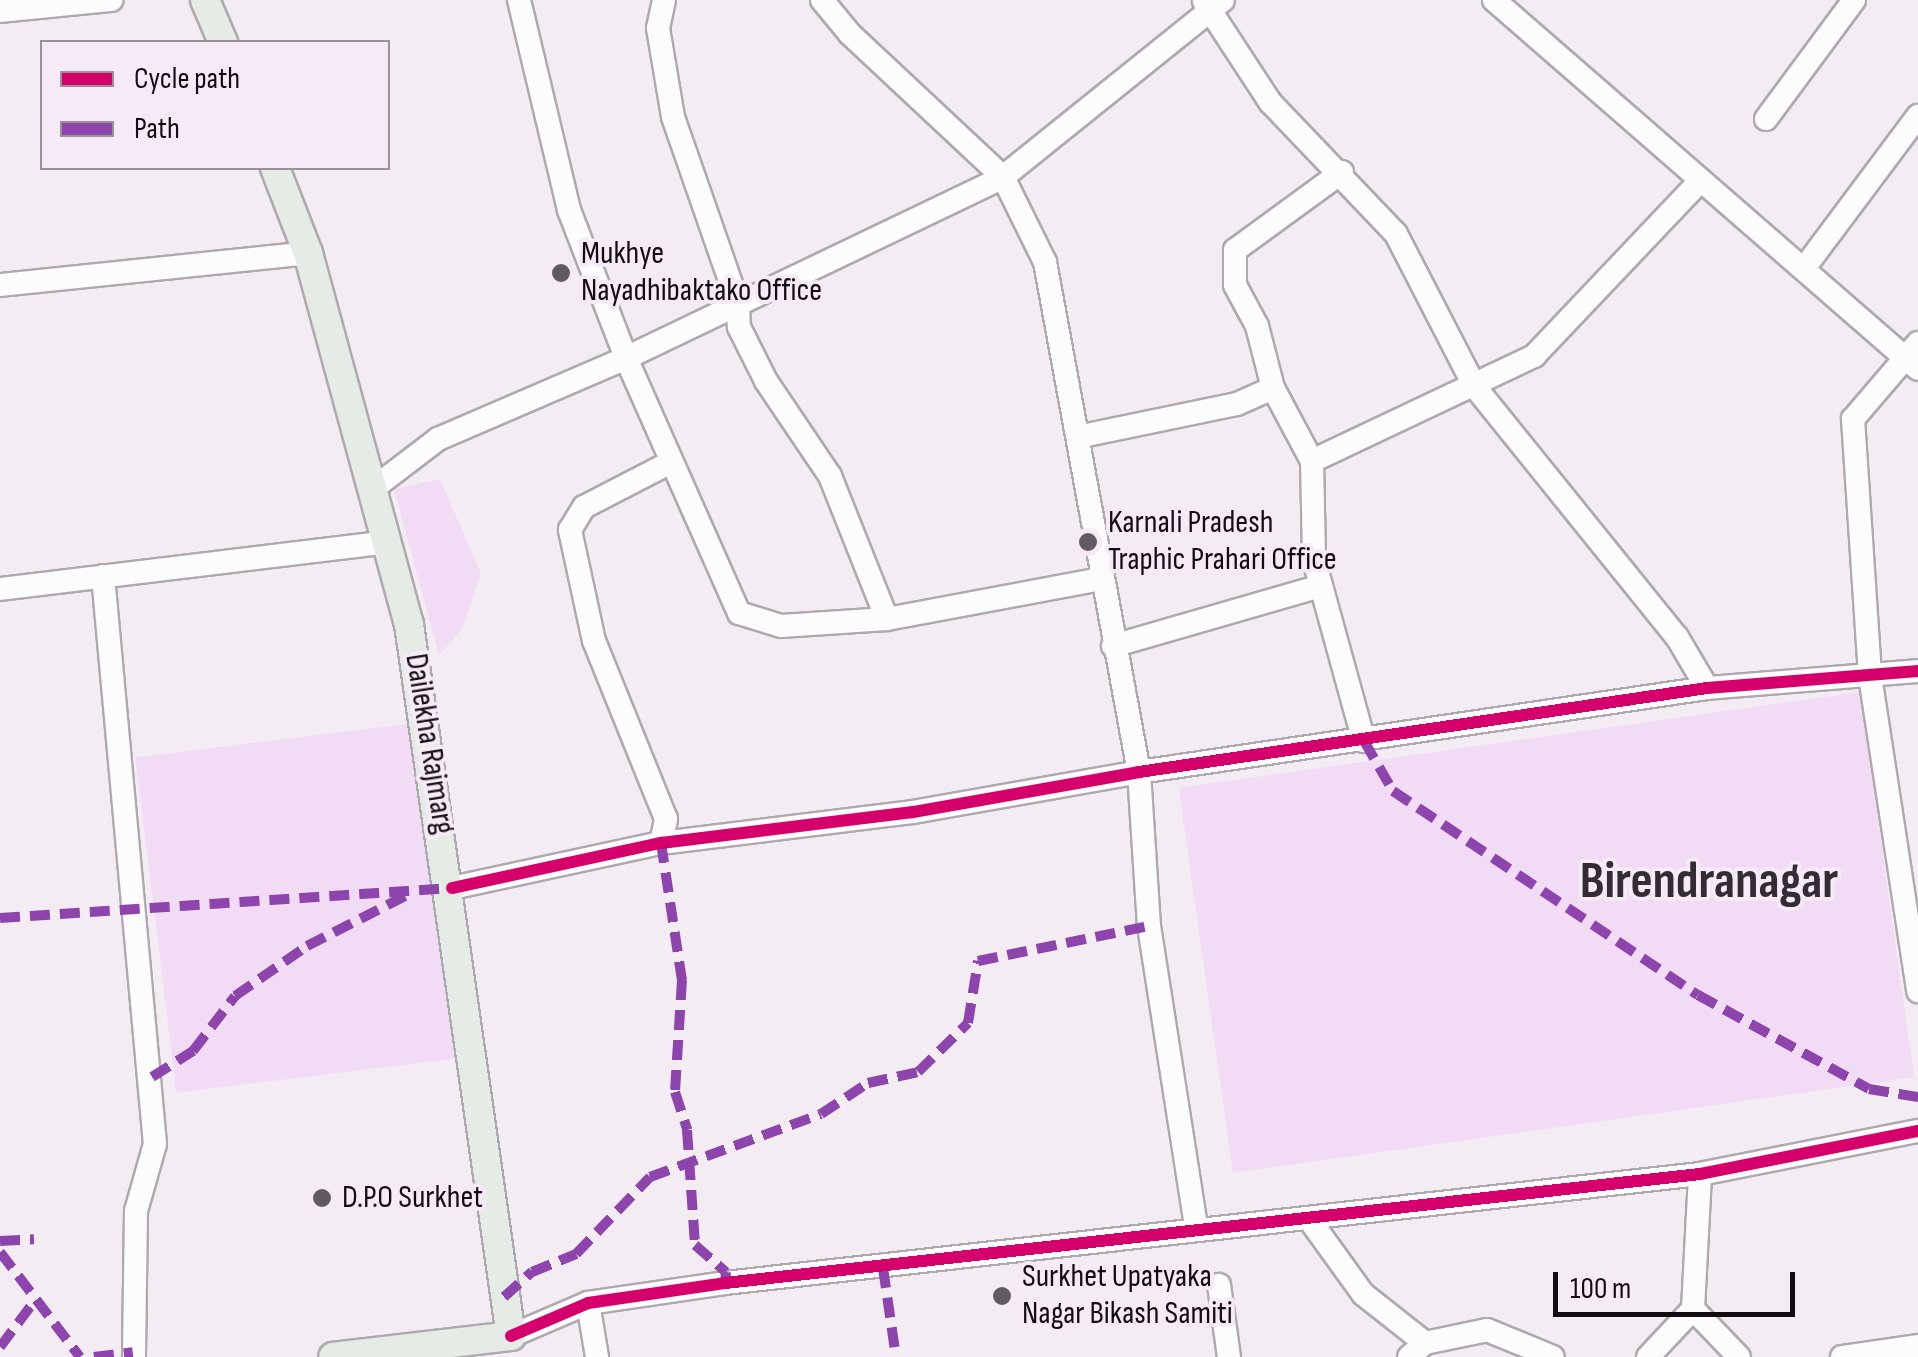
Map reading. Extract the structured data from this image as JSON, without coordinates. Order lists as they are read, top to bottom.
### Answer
{
  "streets": {
    "main road": ["Dailekha Rajmarg"]
  },
  "districts": ["Birendranagar"],
  "places": [
    "Mukhye Nayadhibaktako Office",
    "Karnali Pradesh Traphic Prahari Office",
    "D.P.O Surkhet",
    "Surkhet Upatyaka Nagar Bikash Samiti"
  ],
  "legend": ["Cycle path", "Path"],
  "scale_bar": "100 m"
}
